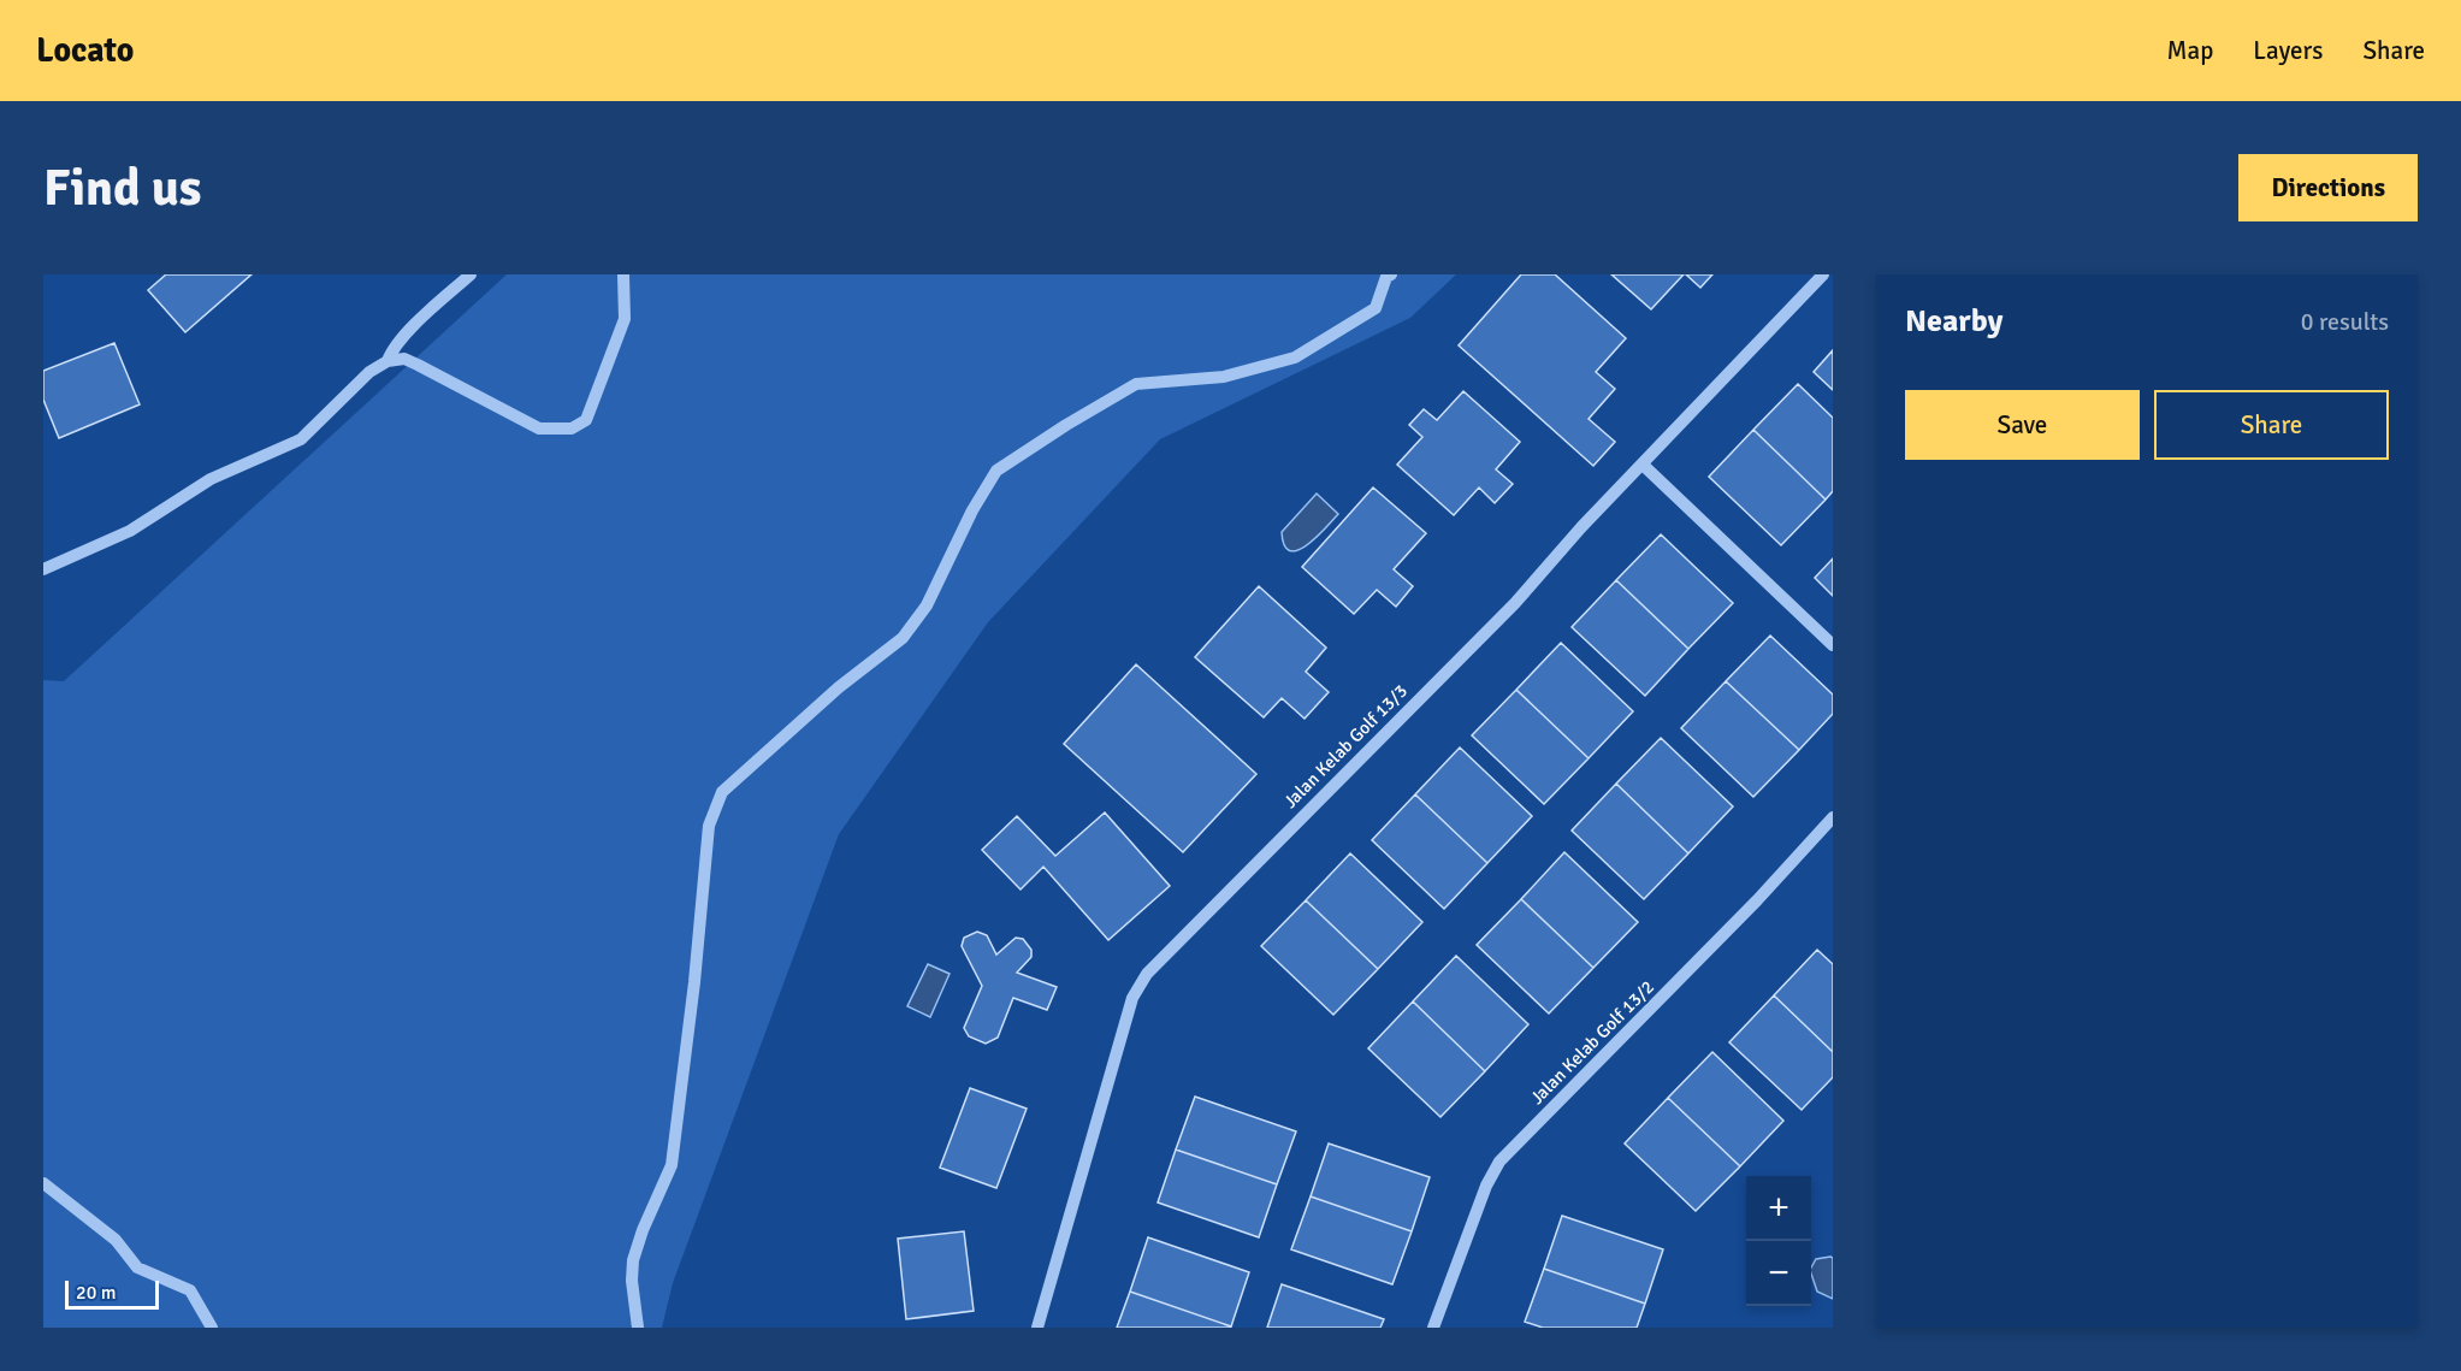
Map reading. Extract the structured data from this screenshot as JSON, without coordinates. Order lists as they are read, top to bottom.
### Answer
{
  "streets": {
    "street": ["Jalan Kelab Golf 13/3", "Jalan Kelab Golf 13/2"]
  },
  "scale_bar": "20 m",
  "page": {
    "header": "Locato",
    "nav": ["Map", "Layers", "Share"],
    "buttons": [
      "Directions",
      ["Save", "Share"]
    ],
    "title": "Find us",
    "heading": ["Nearby", "0 results"],
    "map_buttons": ["+", "−"],
    "scale": "20 m"
  }
}
